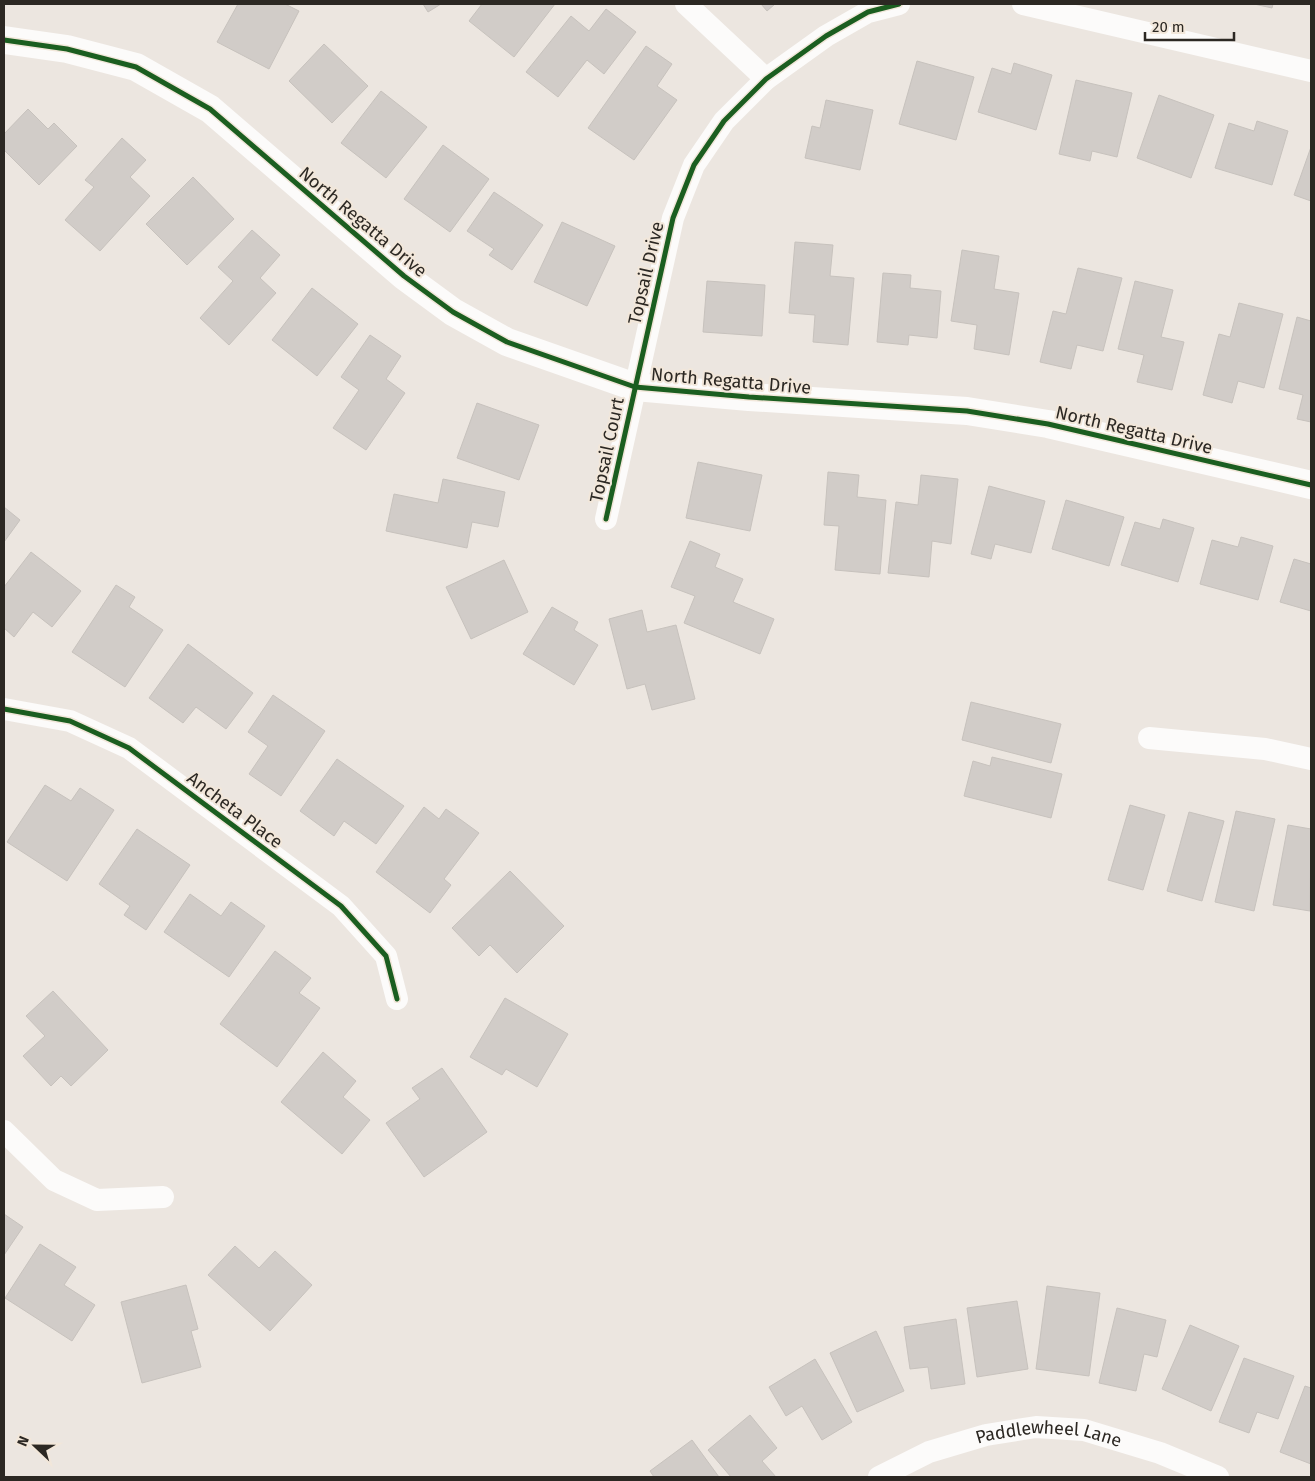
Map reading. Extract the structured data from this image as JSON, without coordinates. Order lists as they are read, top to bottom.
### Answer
{
  "streets": {
    "street": [
      "North Regatta Drive",
      "Topsail Drive",
      "Topsail Court",
      "Ancheta Place",
      "Paddlewheel Lane"
    ]
  },
  "crossings": [
    ["North Regatta Drive", "Topsail Drive"],
    ["North Regatta Drive", "Topsail Court"],
    ["Topsail Drive", "Topsail Court"]
  ],
  "scale_bar": "20 m",
  "north": "left"
}
